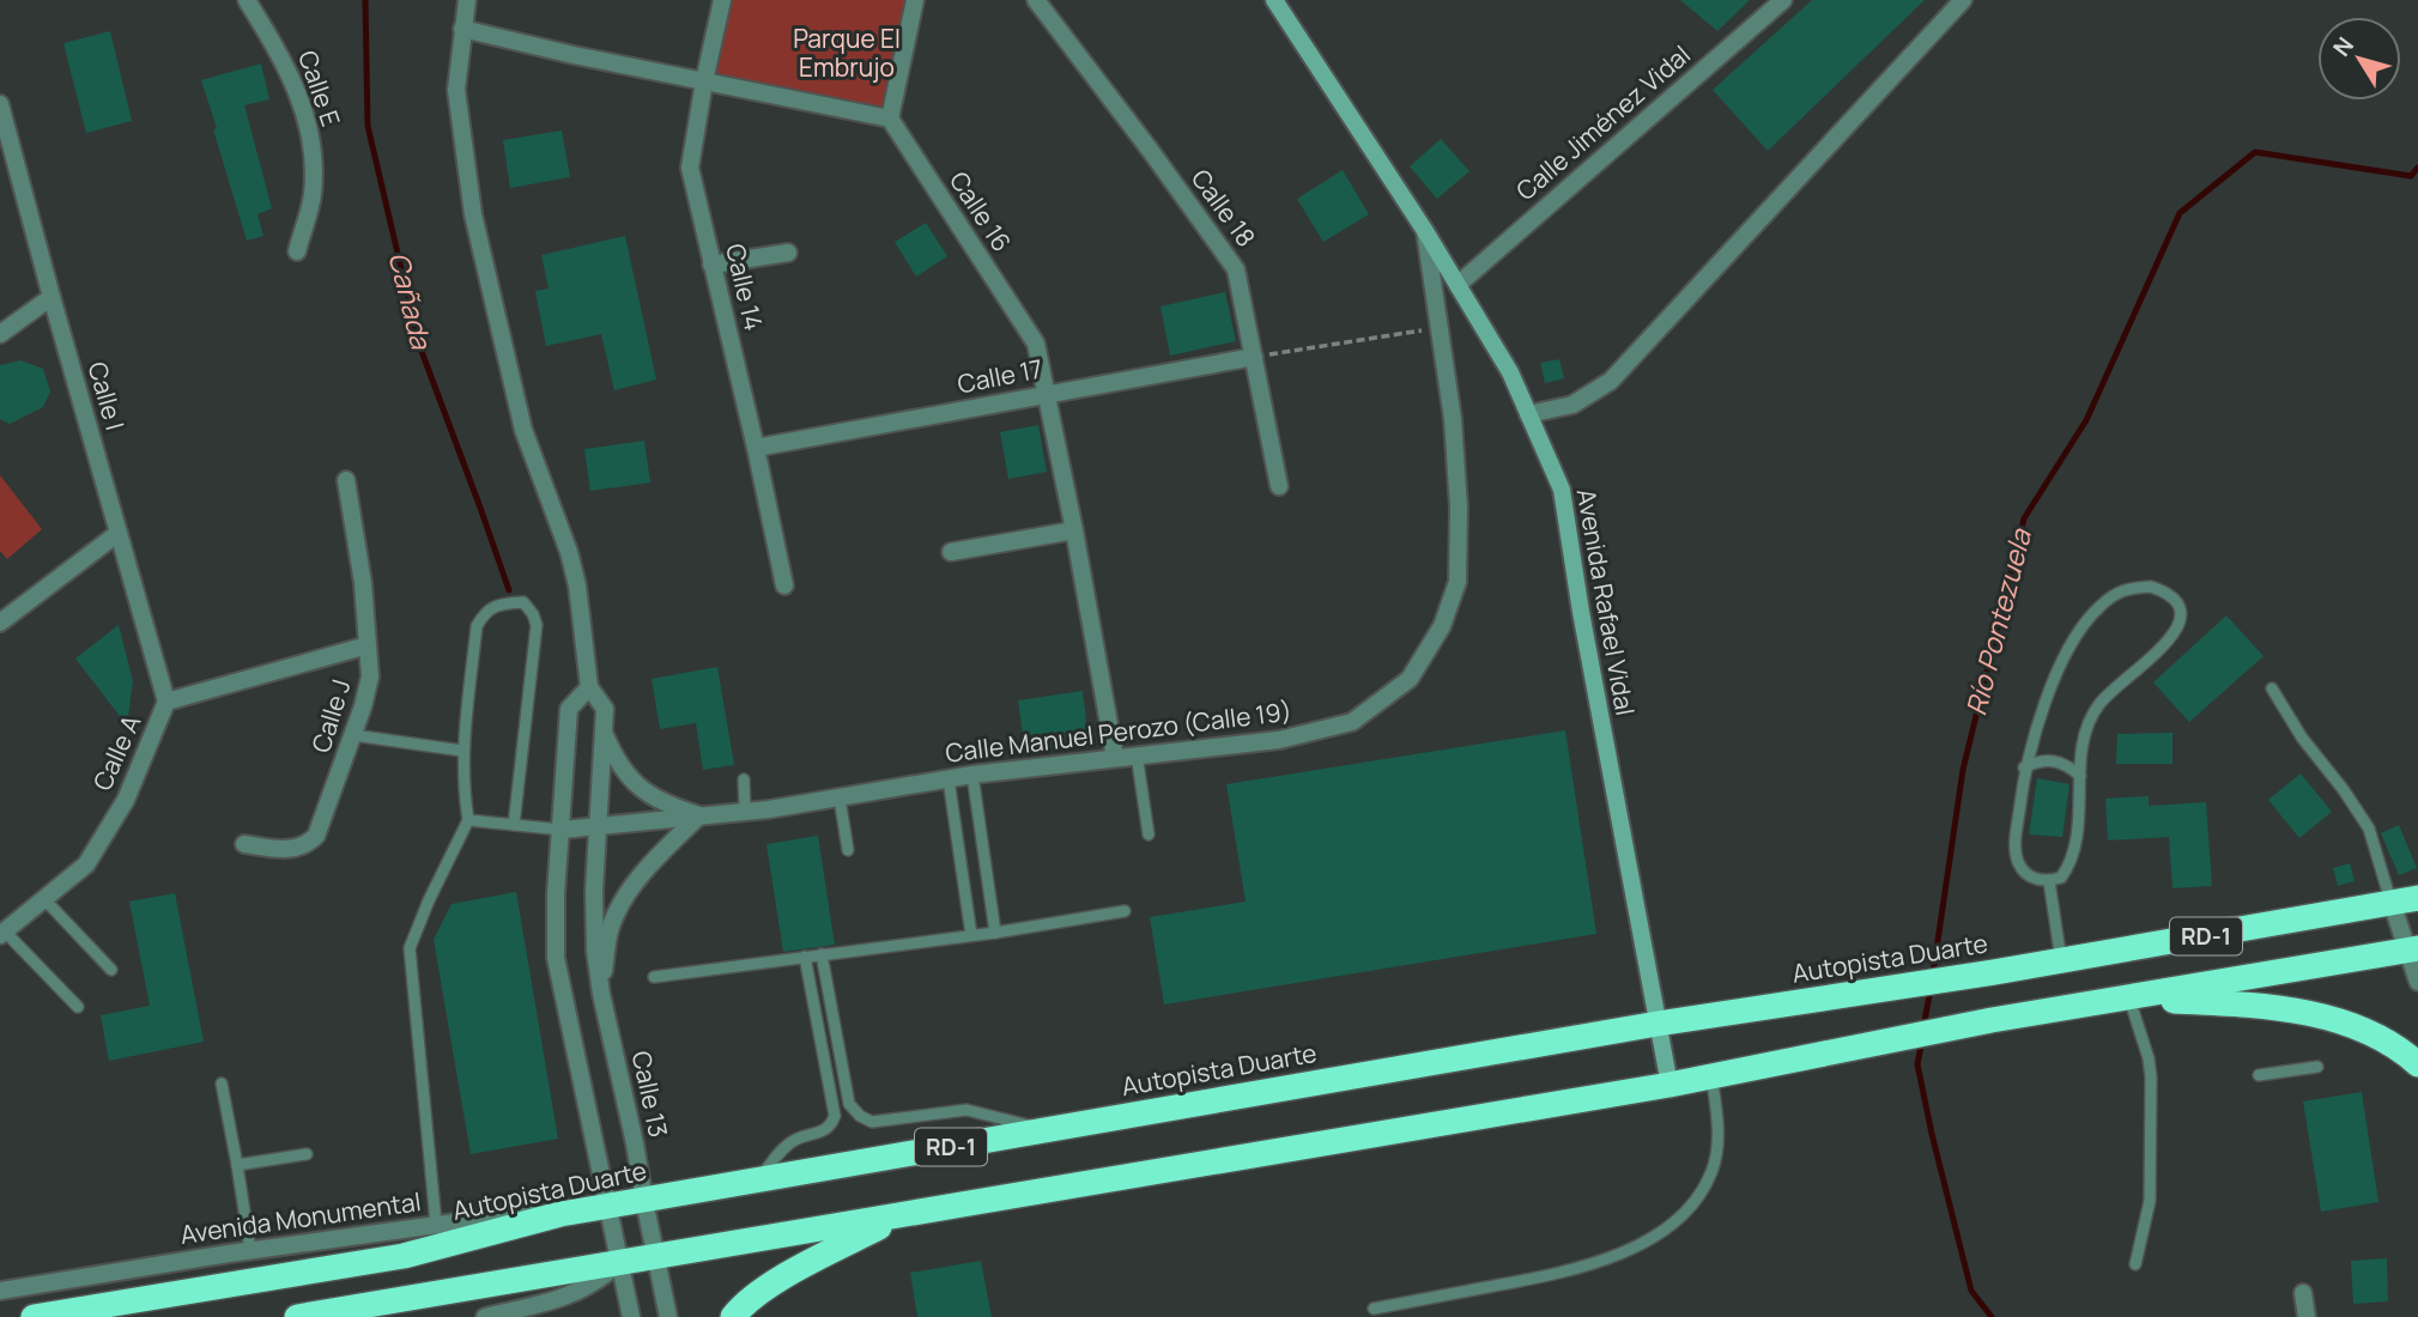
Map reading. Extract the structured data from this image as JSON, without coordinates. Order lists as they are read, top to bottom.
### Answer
{
  "streets": {
    "highway": ["RD-1", "Autopista Duarte"],
    "main road": ["Avenida Rafael Vidal"],
    "street": [
      "Calle E",
      "Calle Jiménez Vidal",
      "Calle 18",
      "Calle 16",
      "Calle 14",
      "Calle 17",
      "Calle I",
      "Calle J",
      "Calle Manuel Perozo (Calle 19)",
      "Calle A",
      "Calle 13",
      "Avenida Monumental"
    ]
  },
  "crossings": [
    ["Calle Jiménez Vidal", "Avenida Rafael Vidal"],
    ["Calle 18", "Calle 17"],
    ["Calle 16", "Calle 17"],
    ["Calle 16", "Calle Manuel Perozo (Calle 19)"],
    ["Calle 14", "Calle 17"],
    ["Calle I", "Calle A"],
    ["Avenida Rafael Vidal", "Calle Manuel Perozo (Calle 19)"],
    ["Avenida Rafael Vidal", "RD-1"],
    ["Avenida Rafael Vidal", "Autopista Duarte"],
    ["Calle J", "Calle A"],
    ["Calle Manuel Perozo (Calle 19)", "Calle 13"],
    ["RD-1", "Calle 13"],
    ["Autopista Duarte", "Calle 13"],
    ["Autopista Duarte", "Avenida Monumental"]
  ],
  "water": ["Cañada", "Río Pontezuela"],
  "parks": ["Parque El Embrujo"],
  "north": "top left"
}
